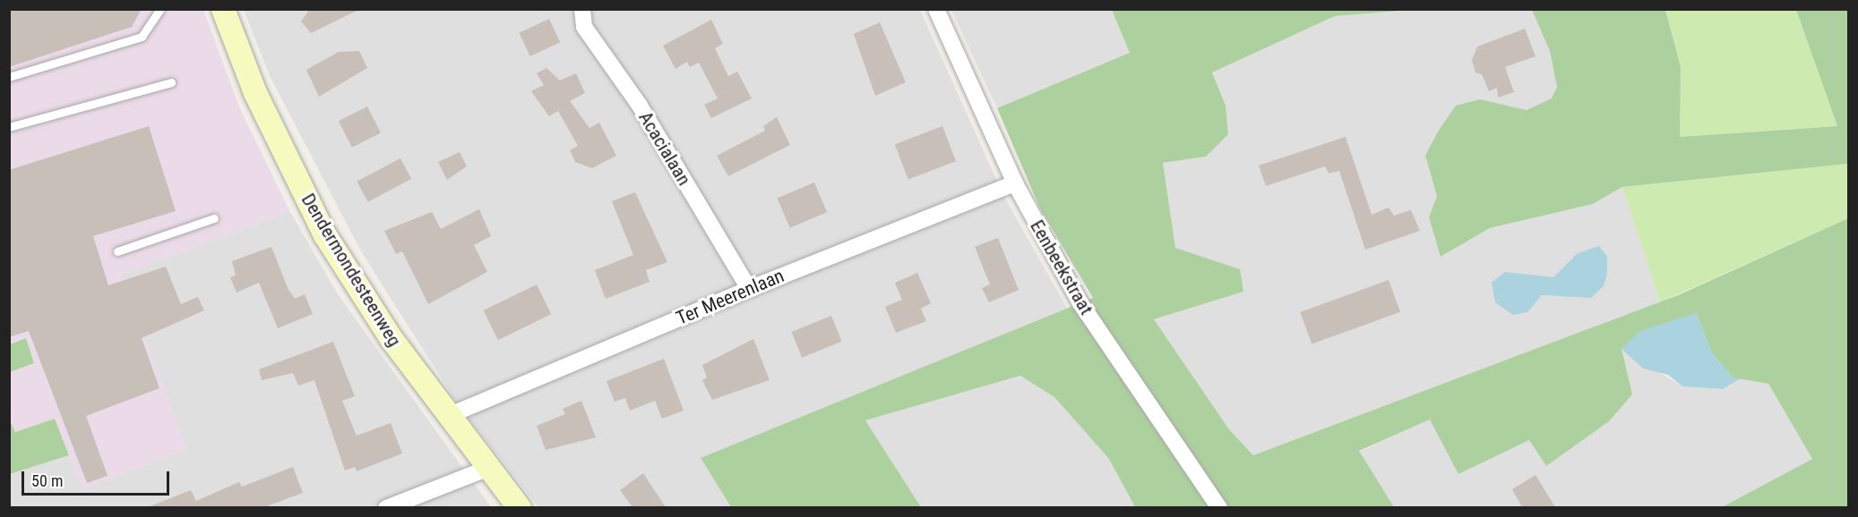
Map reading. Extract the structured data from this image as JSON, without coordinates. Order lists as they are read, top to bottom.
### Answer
{
  "streets": {
    "main road": ["Dendermondesteenweg"],
    "street": ["Acacialaan", "Eenbeekstraat", "Ter Meerenlaan"]
  },
  "crossings": [
    ["Acacialaan", "Ter Meerenlaan"],
    ["Eenbeekstraat", "Ter Meerenlaan"],
    ["Dendermondesteenweg", "Ter Meerenlaan"]
  ],
  "scale_bar": "50 m"
}
